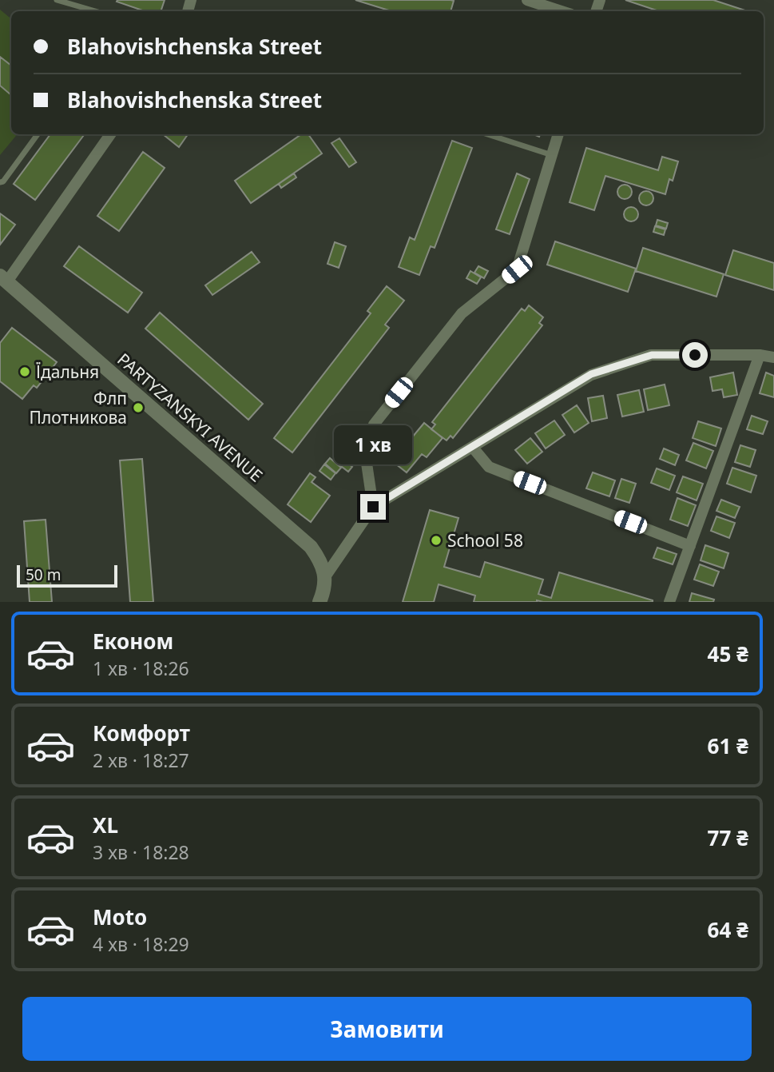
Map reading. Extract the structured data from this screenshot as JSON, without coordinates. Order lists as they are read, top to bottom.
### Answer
{
  "streets": {
    "street": ["PARTYZANSKYI AVENUE"]
  },
  "places": ["Їдальня", "Флп Плотникова", "School 58"],
  "scale_bar": "50 m",
  "page": {
    "banner": ["Blahovishchenska Street", "Blahovishchenska Street"],
    "bubble": "1 хв",
    "scale": "50 m",
    "list": [
      {
        "name": "Економ",
        "note": "1 хв · 18:26",
        "value": "45 ₴"
      },
      {
        "name": "Комфорт",
        "note": "2 хв · 18:27",
        "value": "61 ₴"
      },
      {
        "name": "XL",
        "note": "3 хв · 18:28",
        "value": "77 ₴"
      },
      {
        "name": "Moto",
        "note": "4 хв · 18:29",
        "value": "64 ₴"
      }
    ],
    "buttons": "Замовити"
  }
}
